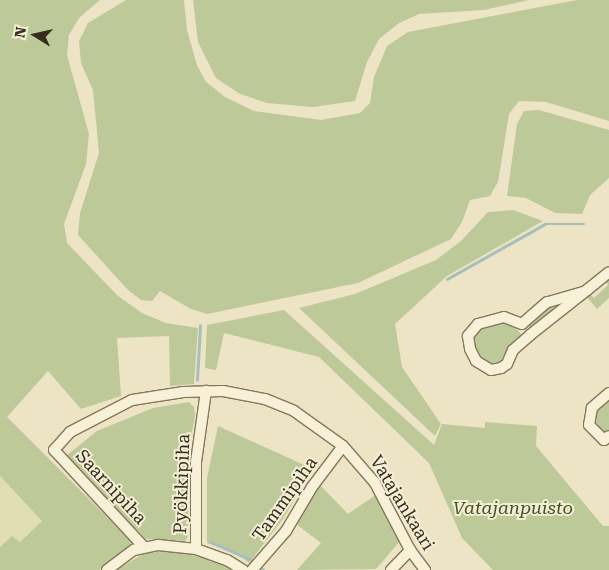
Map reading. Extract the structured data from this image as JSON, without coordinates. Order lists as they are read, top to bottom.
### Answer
{
  "streets": {
    "street": [
      "Pyökkipiha",
      "Saarnipiha",
      "Tammipiha",
      "Vatajankaari"
    ]
  },
  "crossings": [
    ["Pyökkipiha", "Vatajankaari"],
    ["Saarnipiha", "Vatajankaari"],
    ["Tammipiha", "Vatajankaari"]
  ],
  "parks": ["Vatajanpuisto"],
  "north": "left"
}
